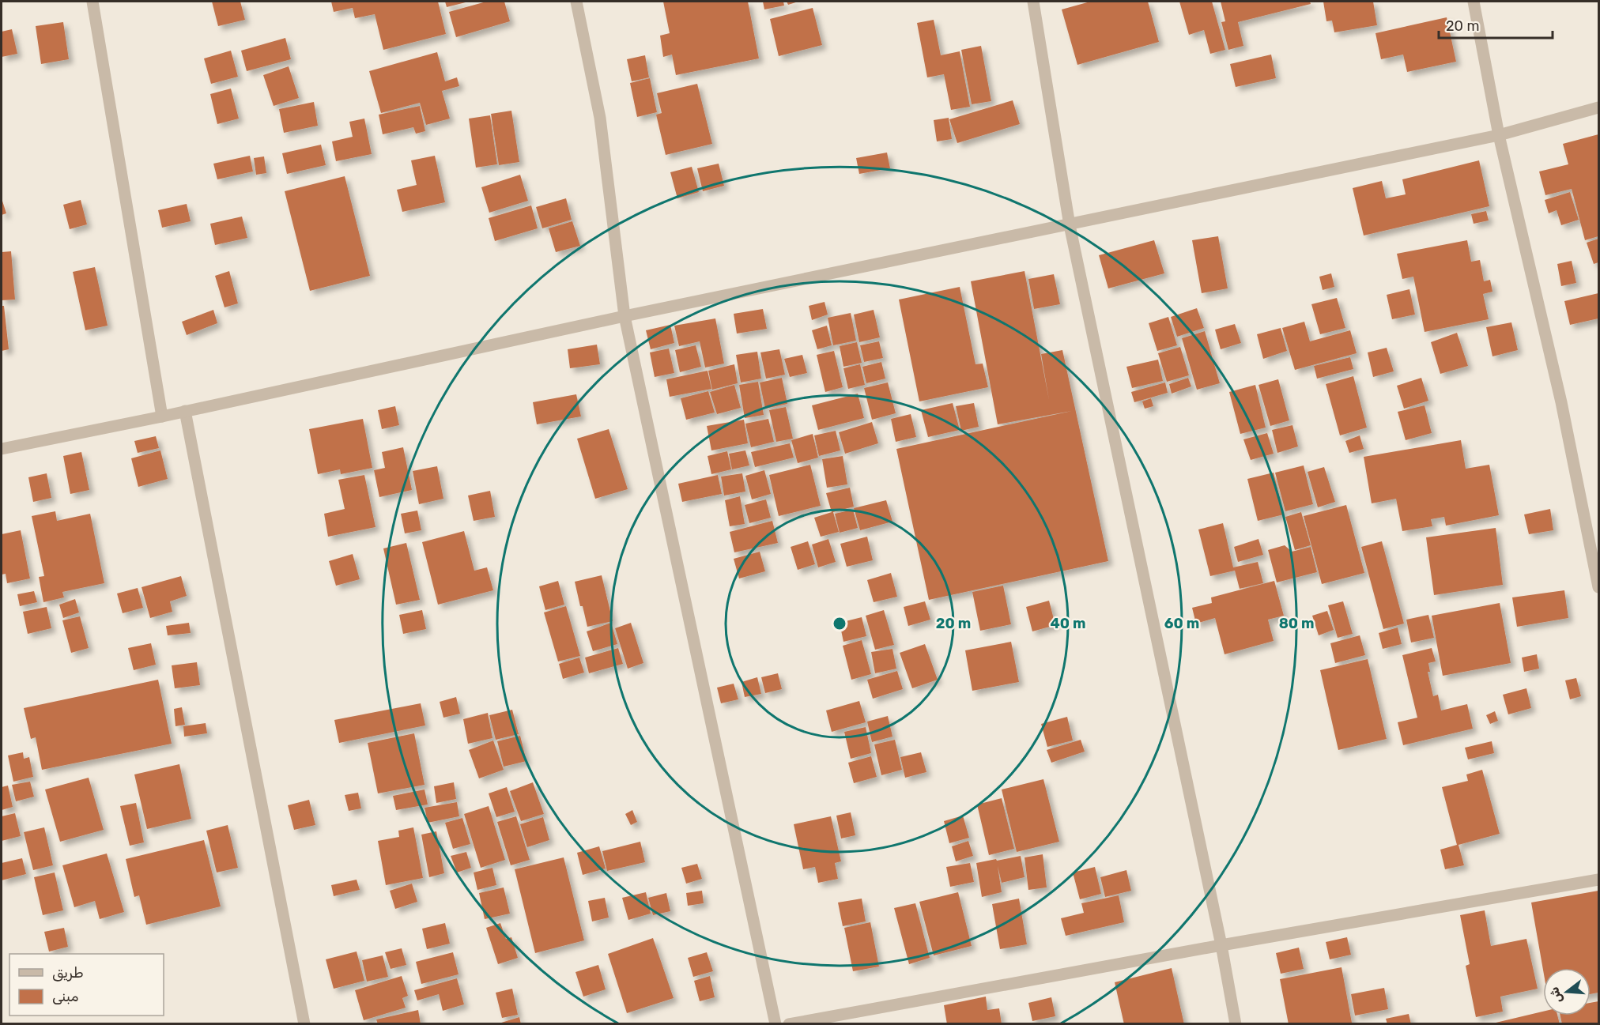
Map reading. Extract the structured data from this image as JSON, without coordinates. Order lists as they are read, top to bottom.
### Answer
{
  "legend": ["طريق", "مبنى"],
  "scale_bar": "20 m",
  "north": "left",
  "rings": [
    "20 m",
    "40 m",
    "60 m",
    "80 m"
  ]
}
